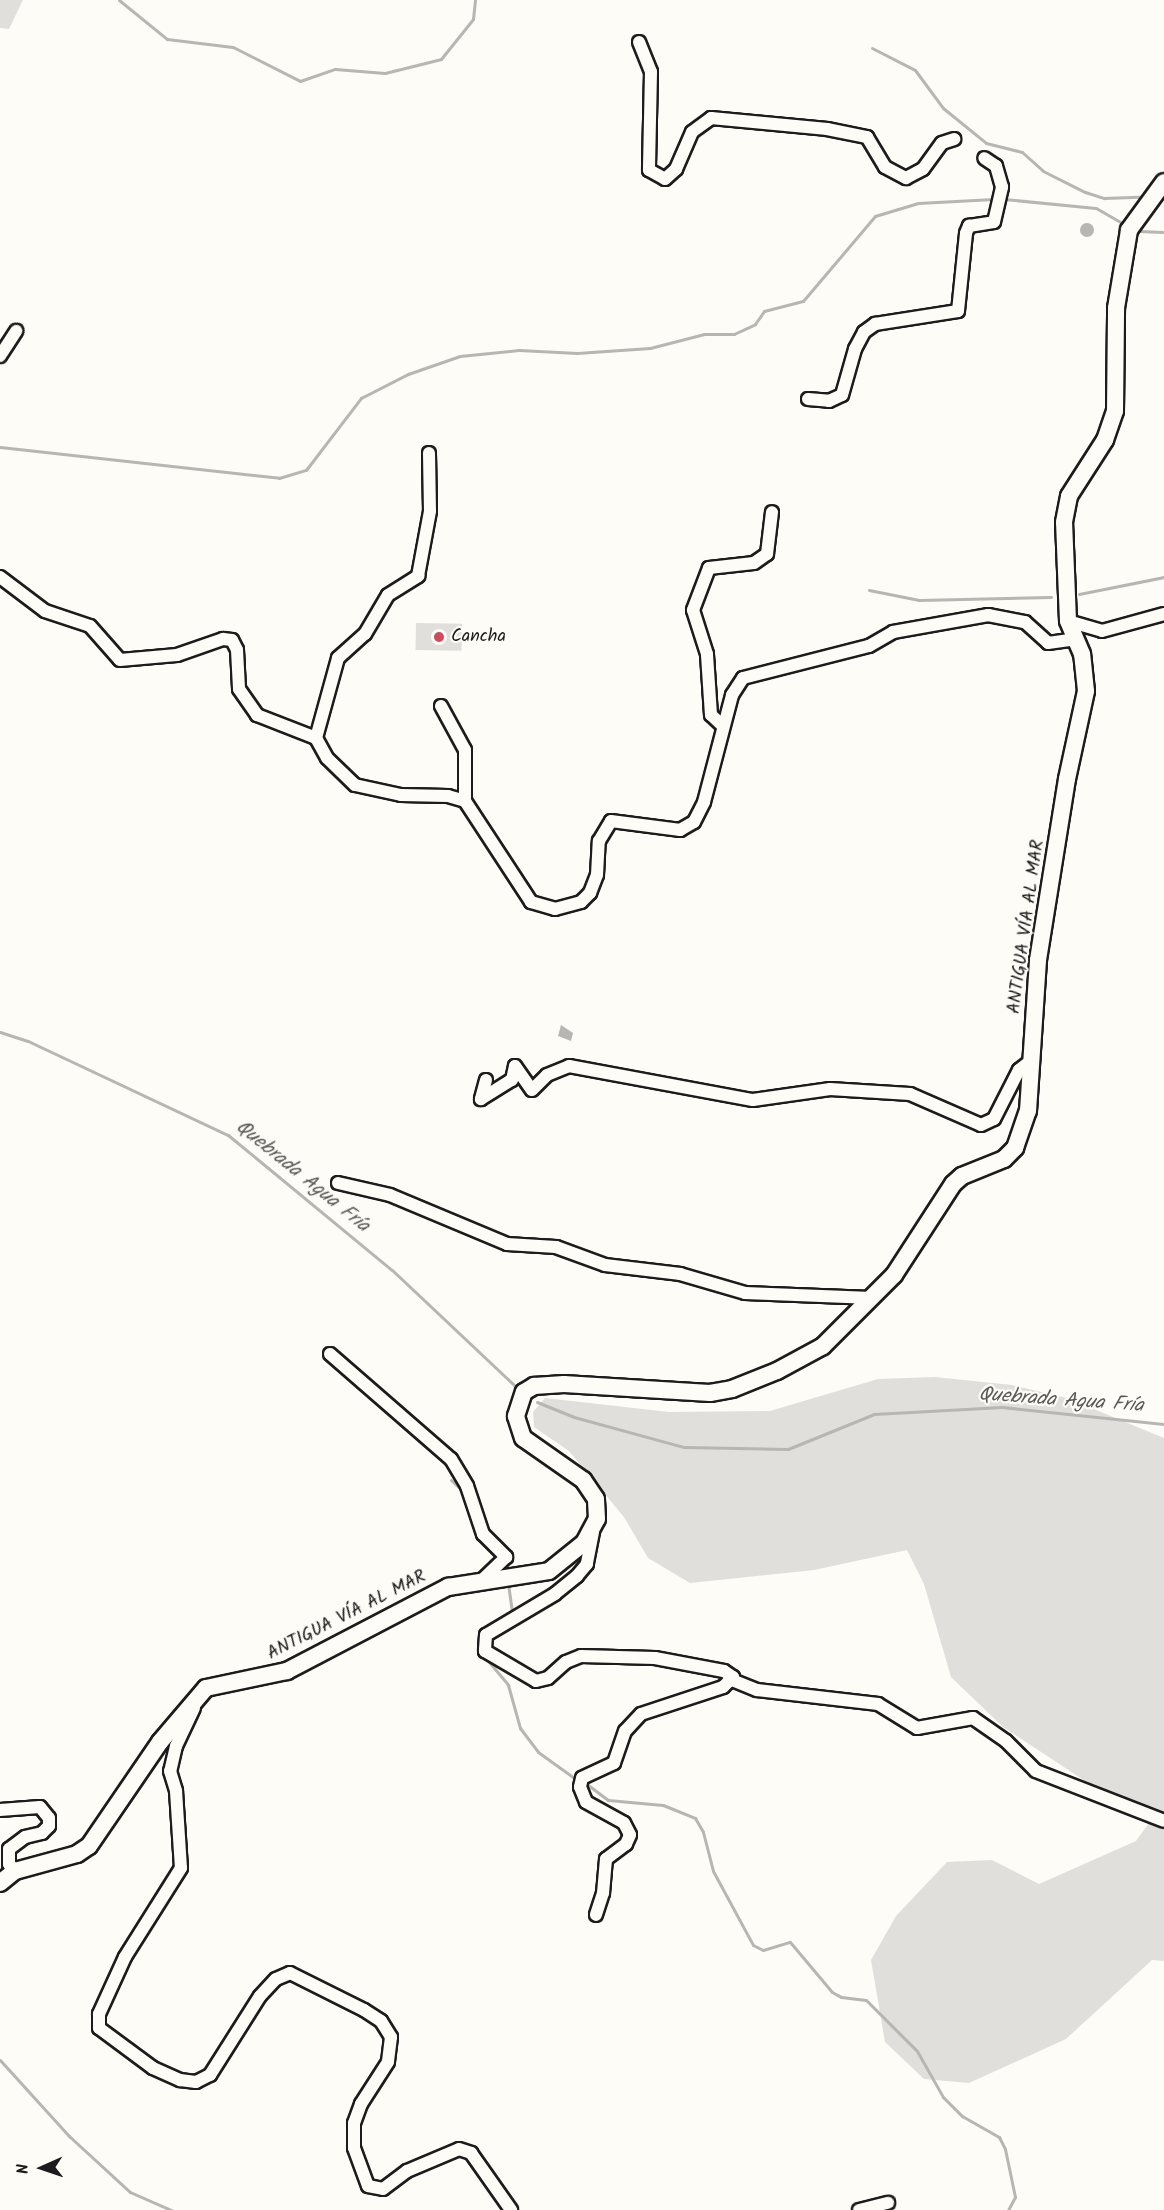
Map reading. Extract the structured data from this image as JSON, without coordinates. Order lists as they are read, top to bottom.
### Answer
{
  "streets": {
    "main road": ["ANTIGUA VÍA AL MAR"]
  },
  "water": ["Quebrada Agua Fría"],
  "places": ["Cancha"],
  "north": "left"
}
